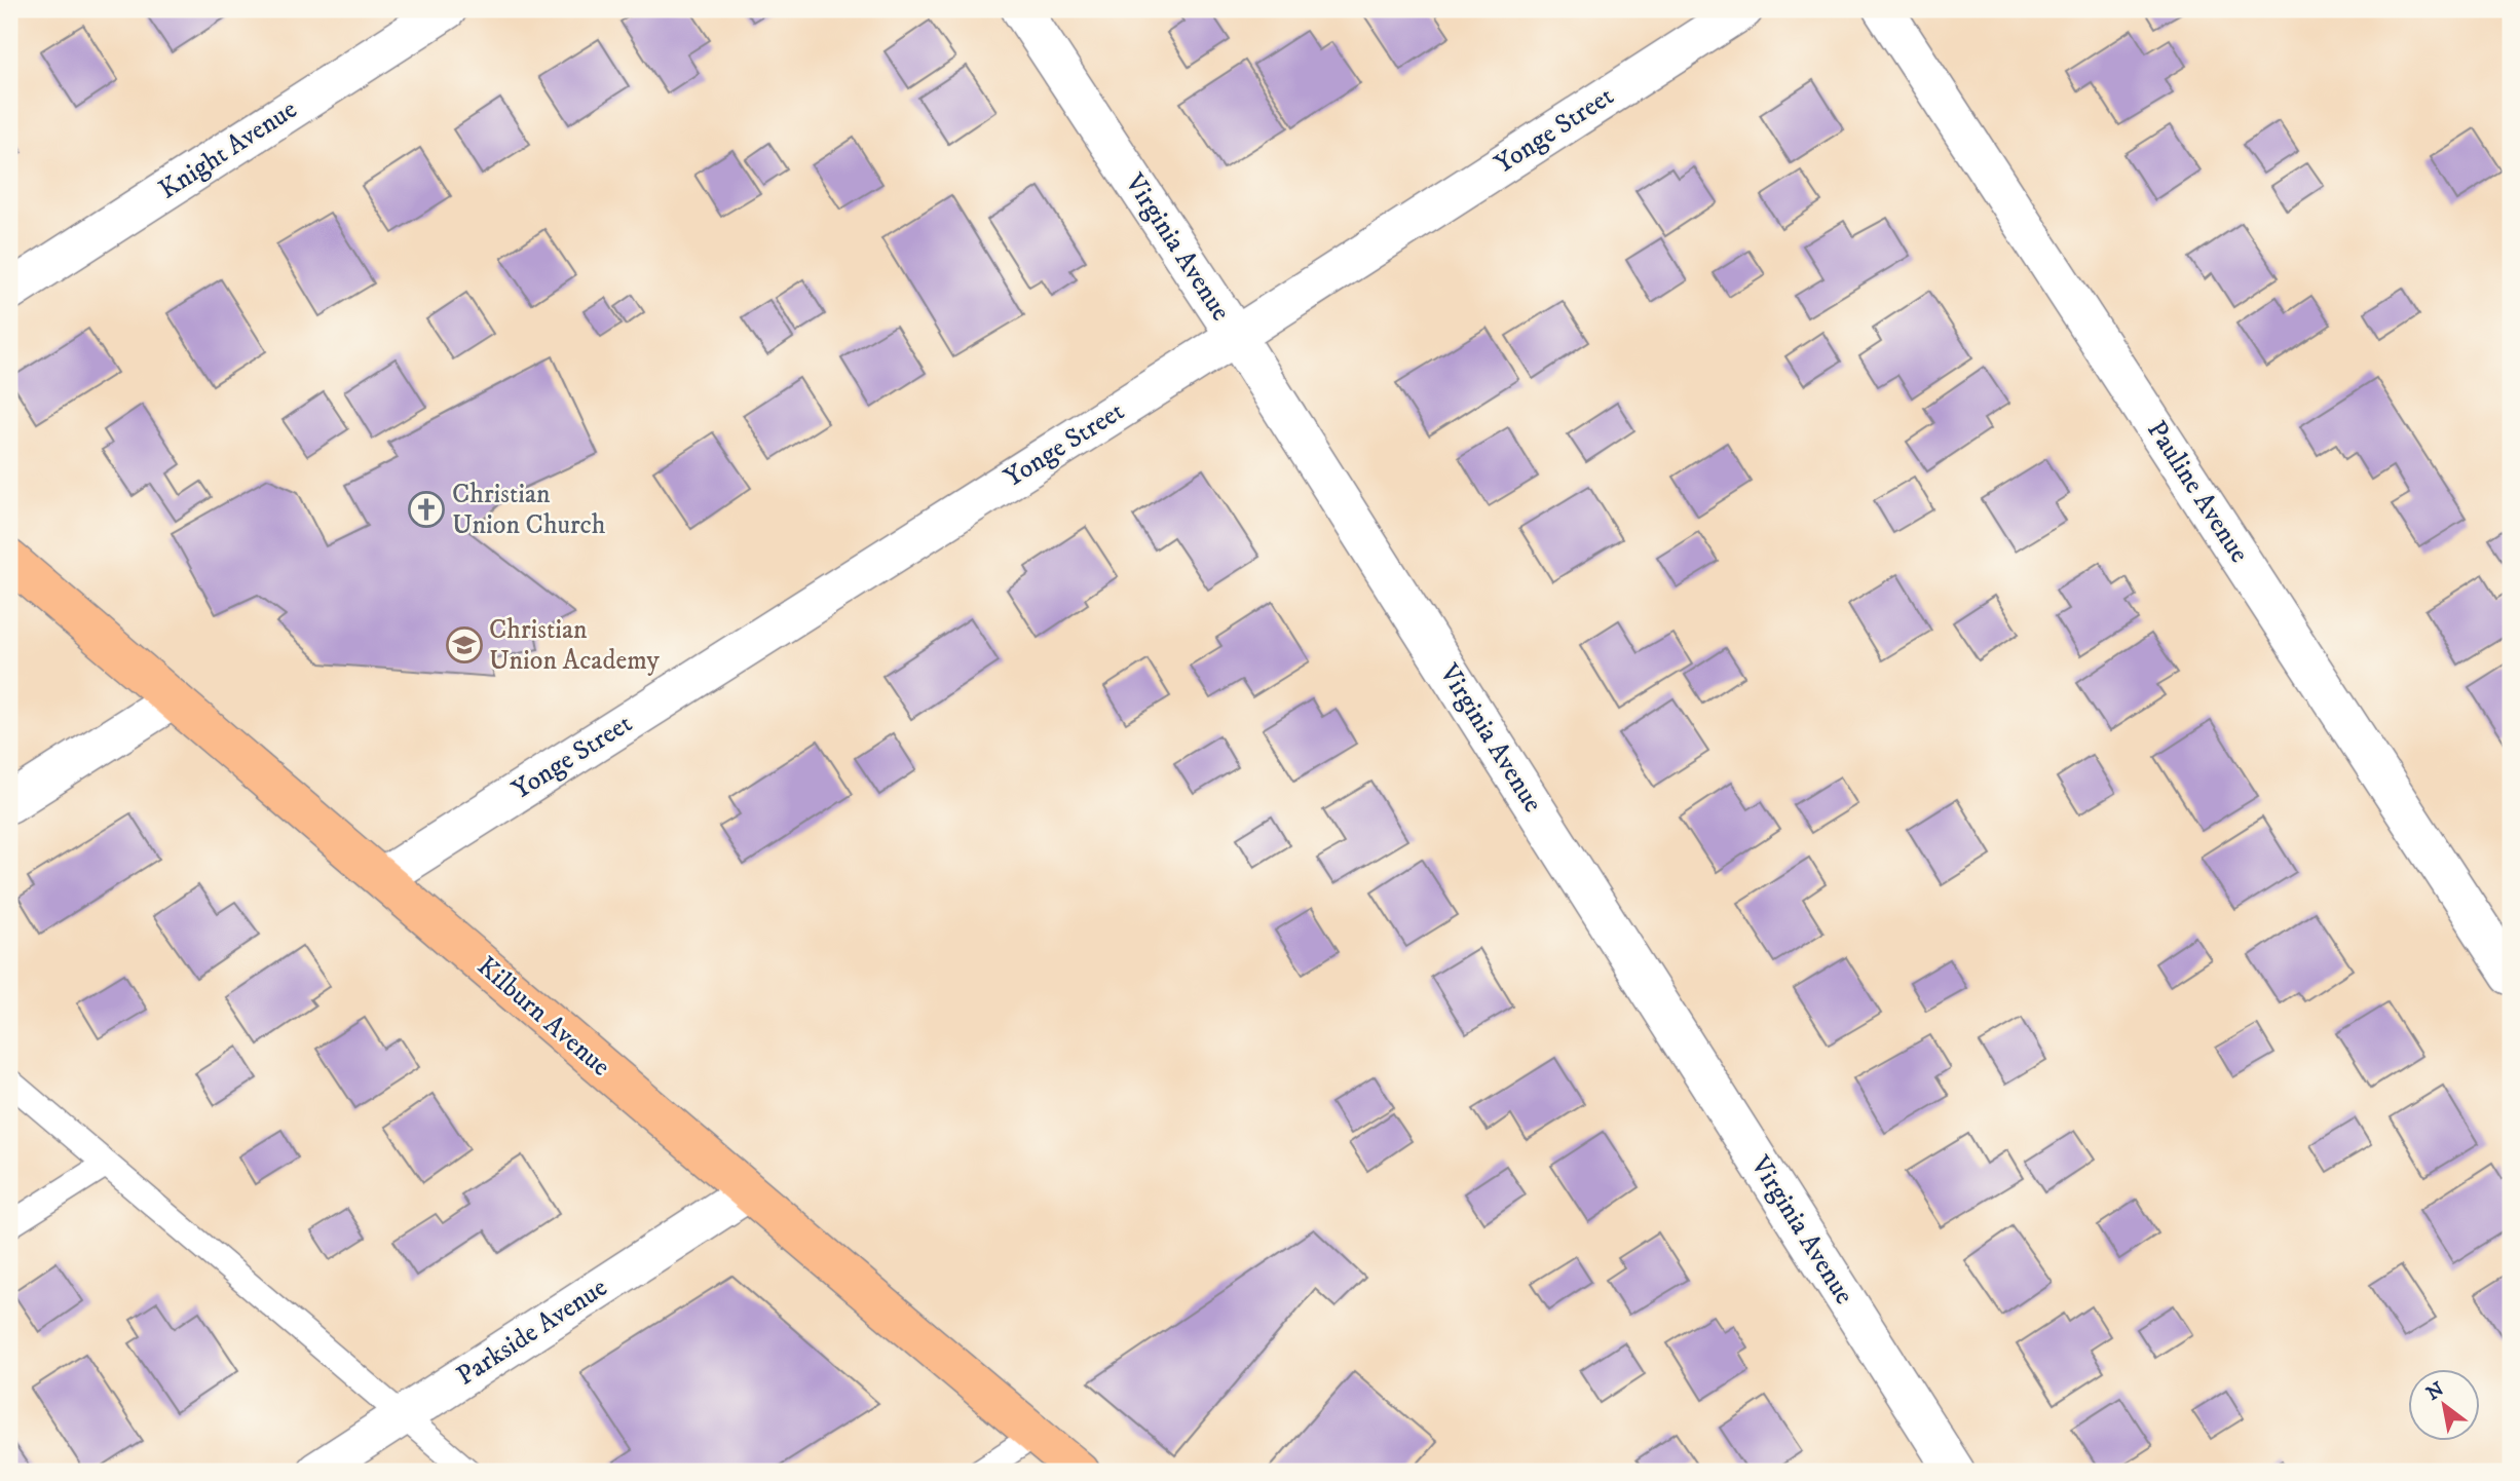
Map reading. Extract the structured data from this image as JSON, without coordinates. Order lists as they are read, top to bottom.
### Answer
{
  "streets": {
    "main road": ["Kilburn Avenue"],
    "street": [
      "Yonge Street",
      "Knight Avenue",
      "Virginia Avenue",
      "Pauline Avenue",
      "Parkside Avenue"
    ]
  },
  "crossings": [
    ["Yonge Street", "Virginia Avenue"],
    ["Yonge Street", "Kilburn Avenue"],
    ["Kilburn Avenue", "Parkside Avenue"]
  ],
  "places": {
    "church": ["Christian Union Church"],
    "school or university": ["Christian Union Academy"]
  },
  "north": "top left"
}
